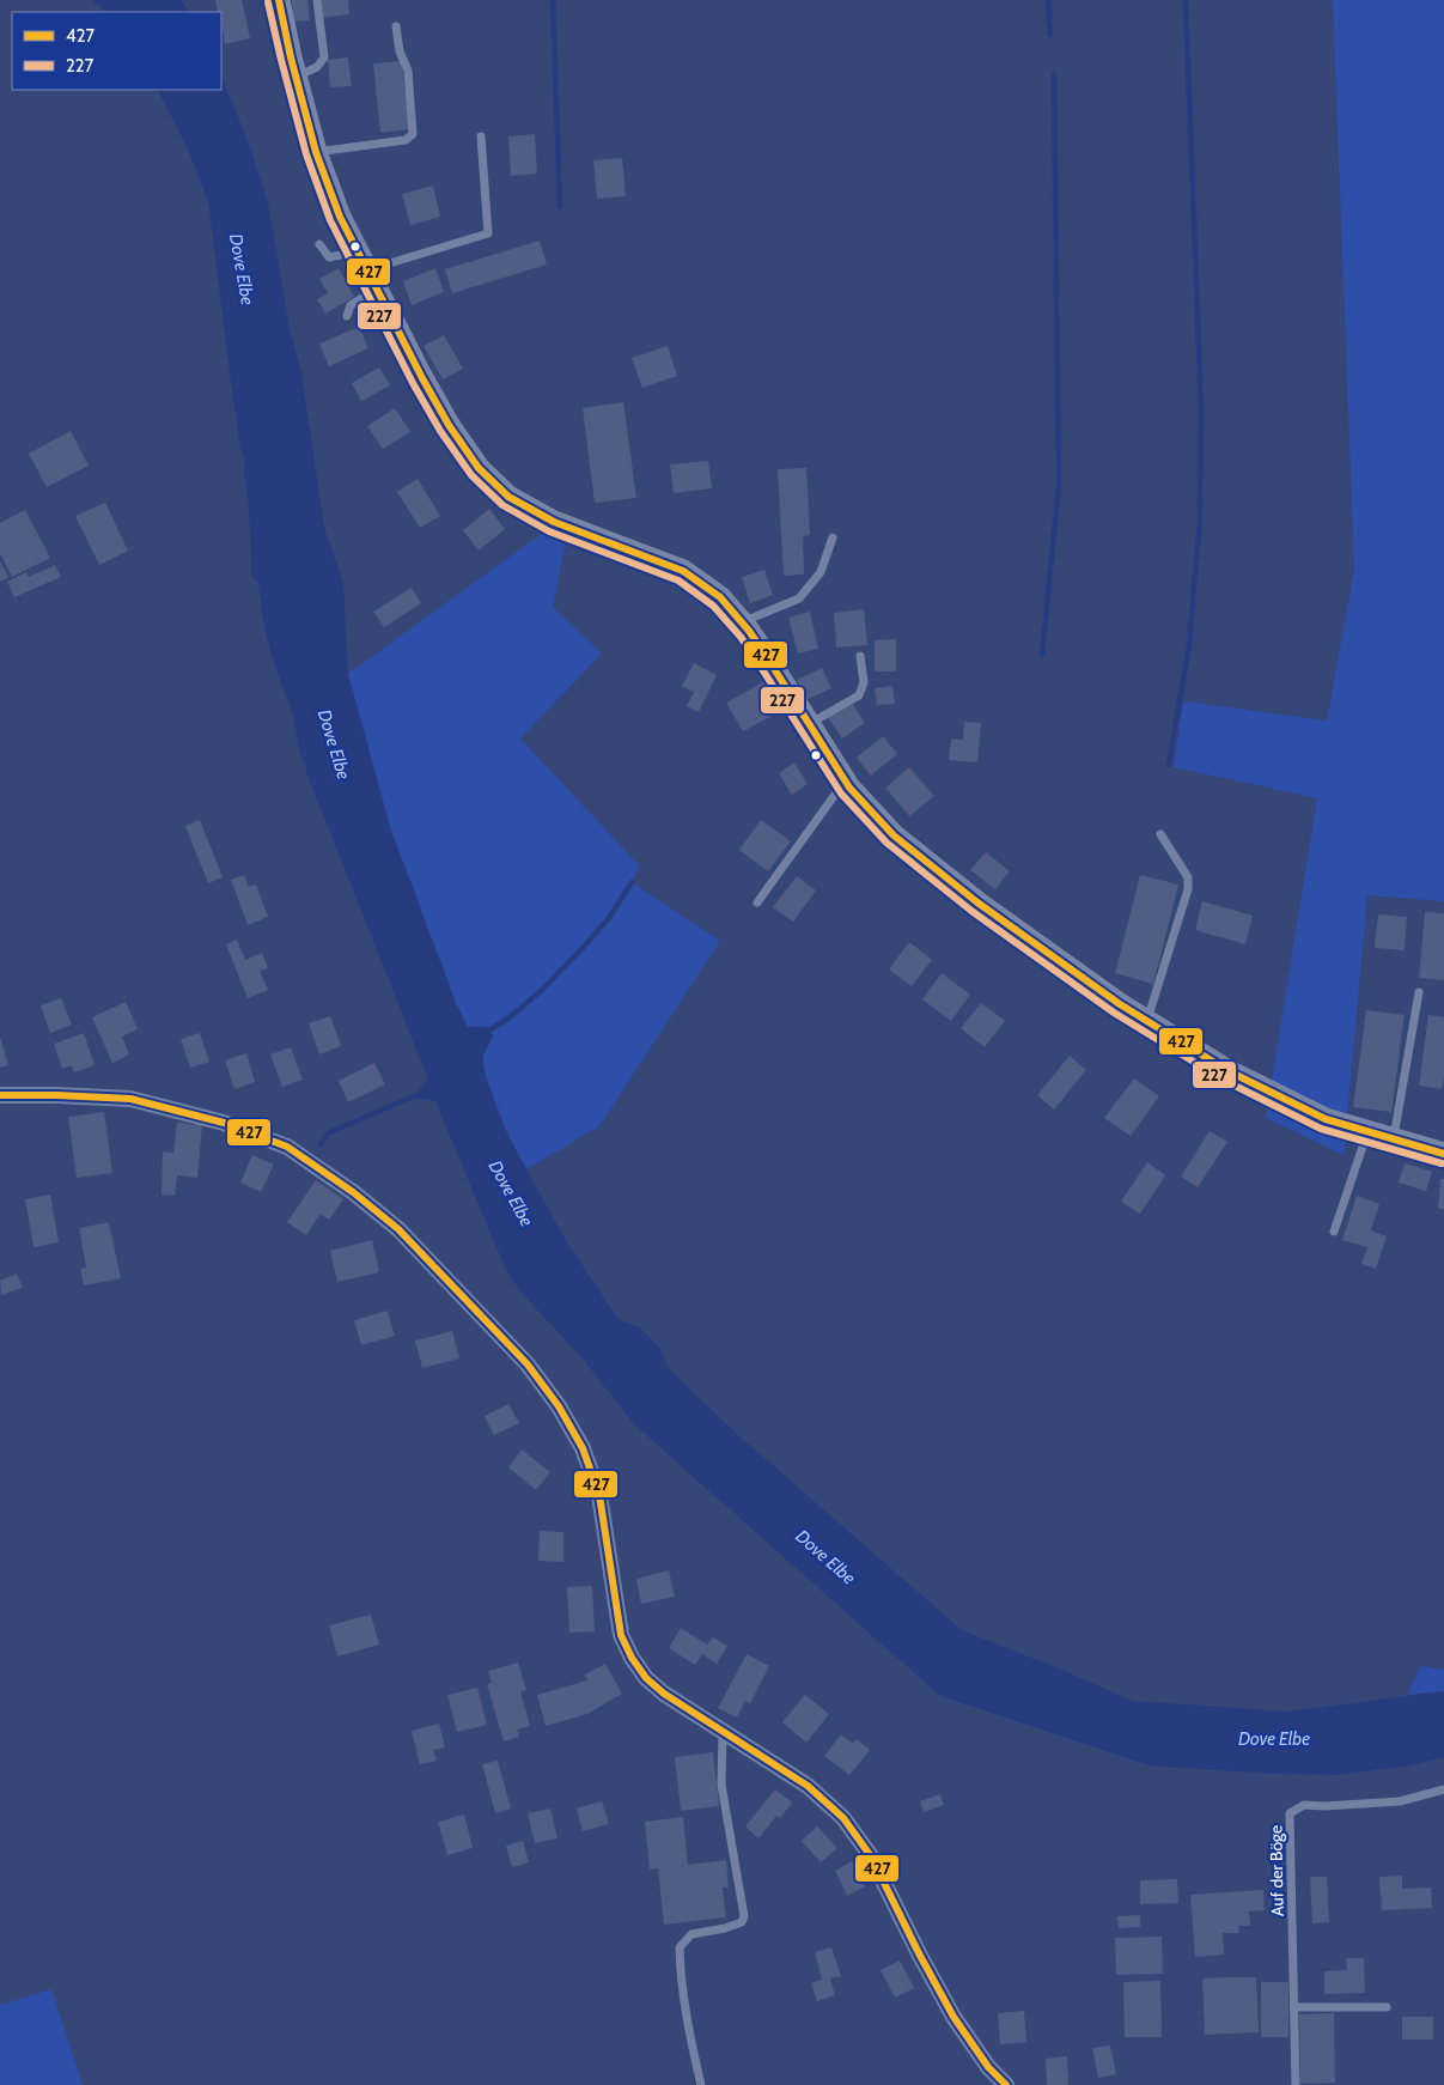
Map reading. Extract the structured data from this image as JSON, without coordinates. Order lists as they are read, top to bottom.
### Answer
{
  "streets": {
    "lane": ["Auf der Böge"]
  },
  "water": ["Dove Elbe"],
  "lines": ["transit line 427", "transit line 227"],
  "legend": ["427", "227"]
}
